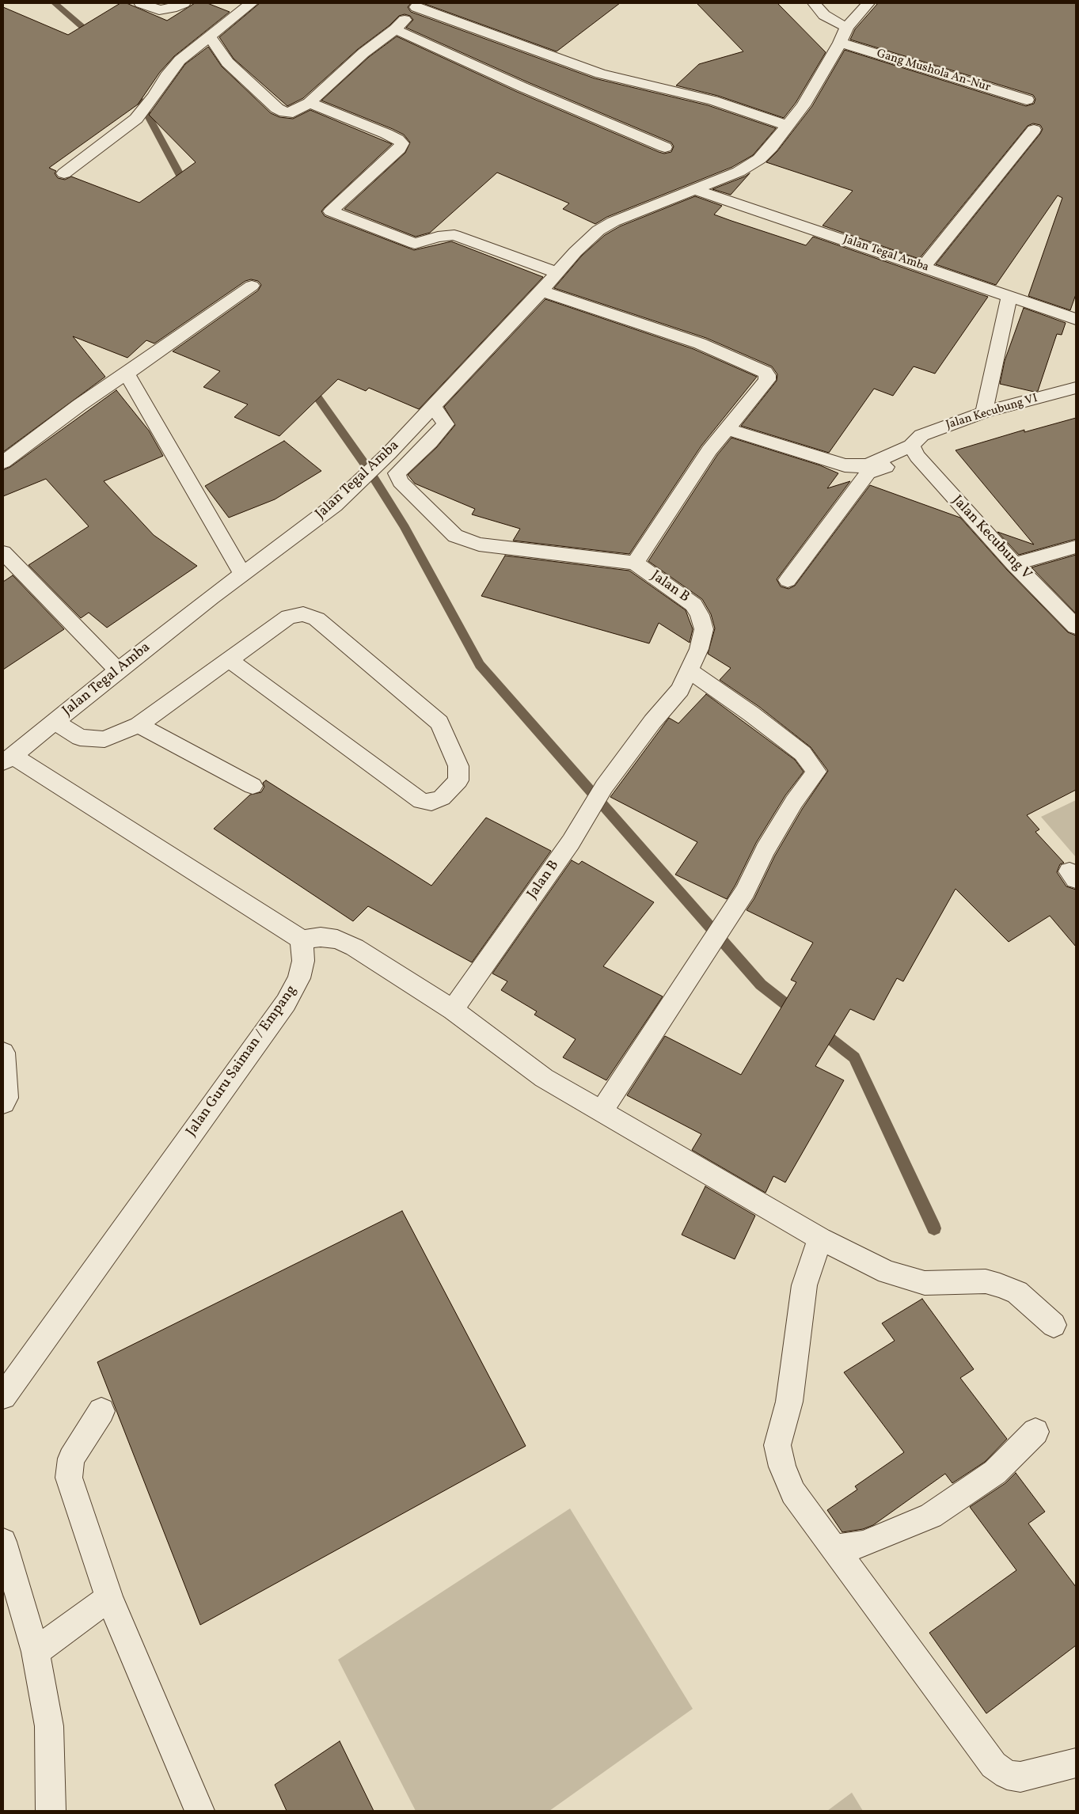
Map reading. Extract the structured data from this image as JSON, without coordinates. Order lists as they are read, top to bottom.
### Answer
{
  "streets": {
    "street": [
      "Gang Mushola An-Nur",
      "Jalan Tegal Amba",
      "Jalan Kecubung VI",
      "Jalan Kecubung V",
      "Jalan B",
      "Jalan Guru Saiman / Empang"
    ]
  },
  "crossings": [
    ["Gang Mushola An-Nur", "Jalan Tegal Amba"],
    ["Jalan Kecubung VI", "Jalan Kecubung V"]
  ]
}
